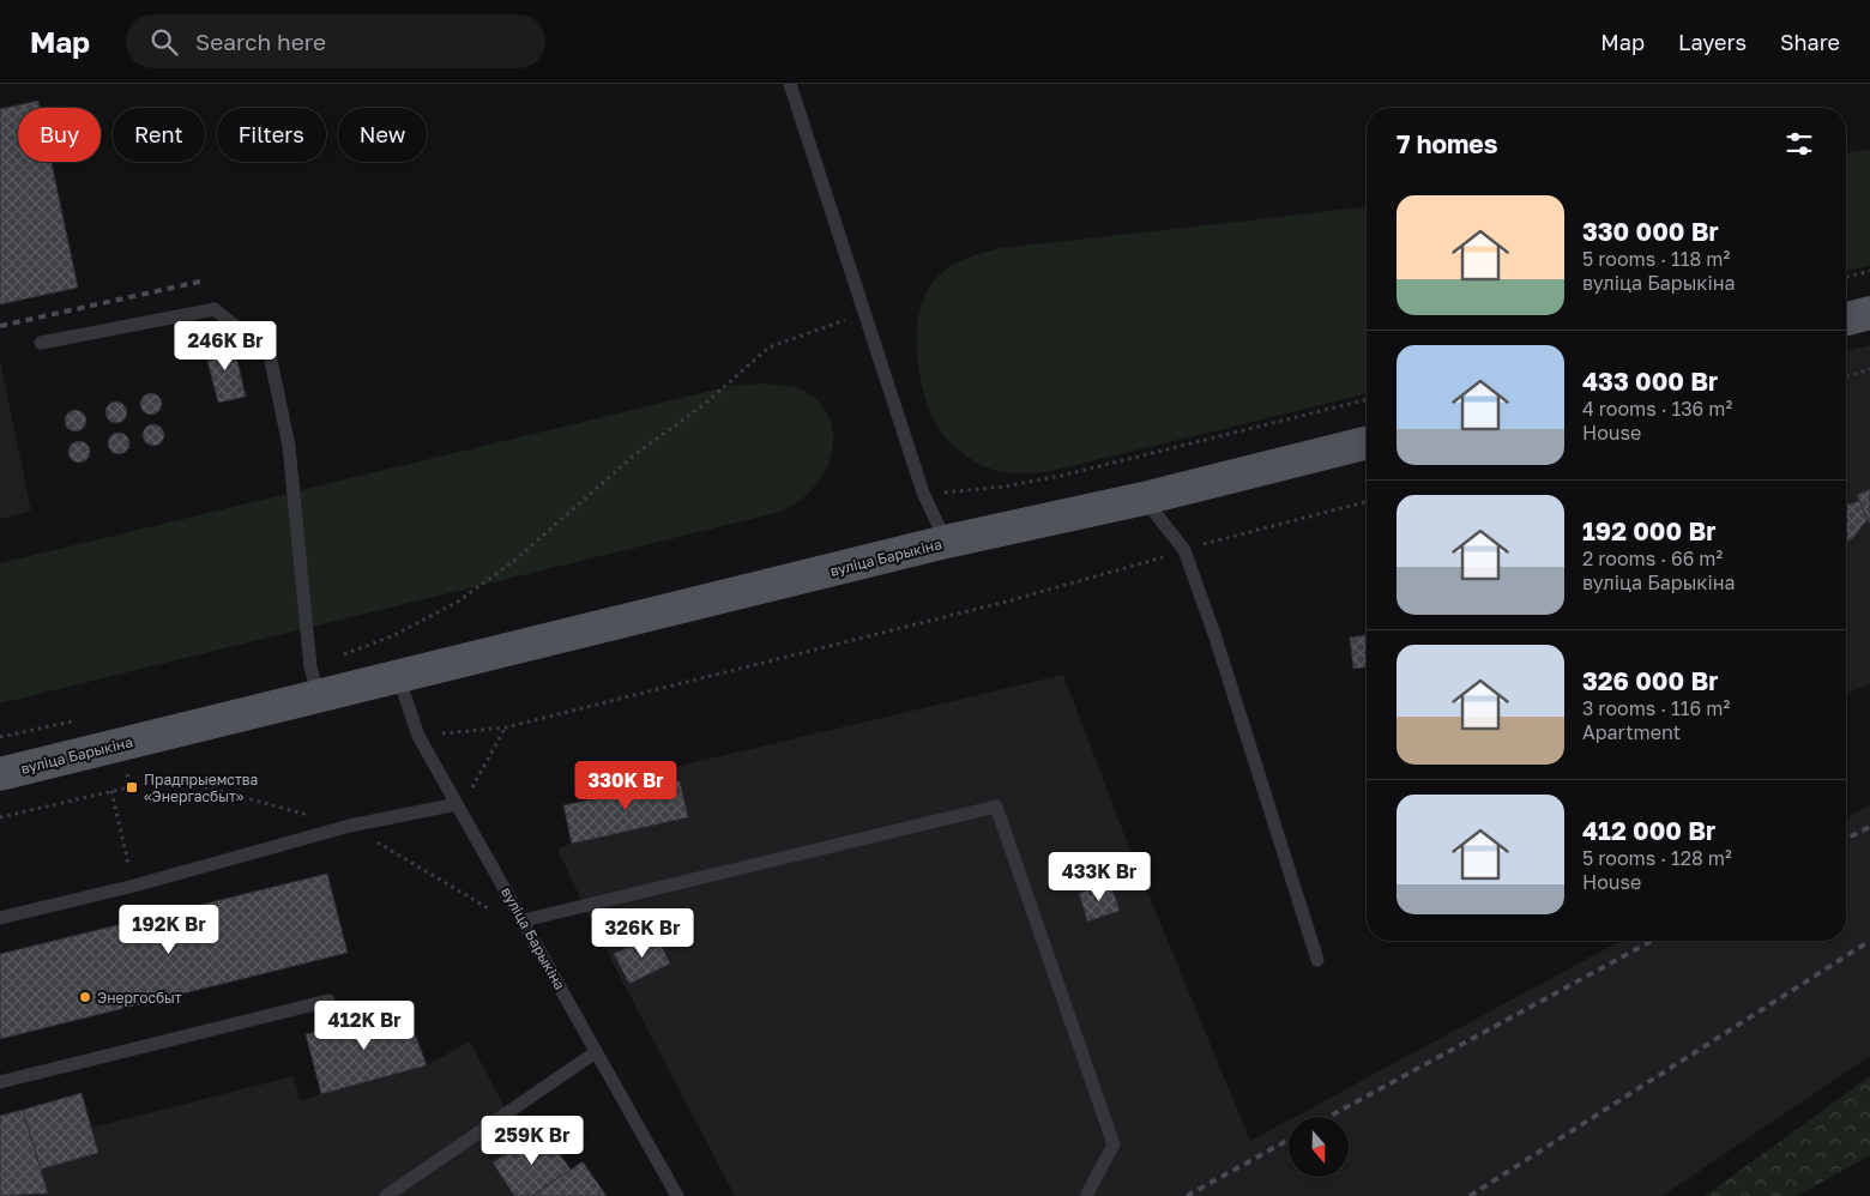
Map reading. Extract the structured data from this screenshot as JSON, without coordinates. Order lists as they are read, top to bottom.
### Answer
{
  "streets": {
    "main road": ["вуліца Барыкіна"]
  },
  "places": {
    "transit": ["Прадпрыемства «Энергасбыт»"],
    "other": ["Энергосбыт"]
  },
  "north": "bottom",
  "page": {
    "header": "Map",
    "search": "Search here",
    "nav": ["Map", "Layers", "Share"],
    "chip": [
      "Buy",
      "Rent",
      "Filters",
      "New"
    ],
    "heading": "7 homes",
    "list": [
      {
        "name": "330 000 Br",
        "note": "5 rooms · 118 m² · вуліца Барыкіна"
      },
      {
        "name": "433 000 Br",
        "note": "4 rooms · 136 m² · House"
      },
      {
        "name": "192 000 Br",
        "note": "2 rooms · 66 m² · вуліца Барыкіна"
      },
      {
        "name": "326 000 Br",
        "note": "3 rooms · 116 m² · Apartment"
      },
      {
        "name": "412 000 Br",
        "note": "5 rooms · 128 m² · House"
      }
    ],
    "price": [
      "246K Br",
      "330K Br",
      "433K Br",
      "192K Br",
      "326K Br",
      "412K Br",
      "259K Br"
    ]
  }
}
